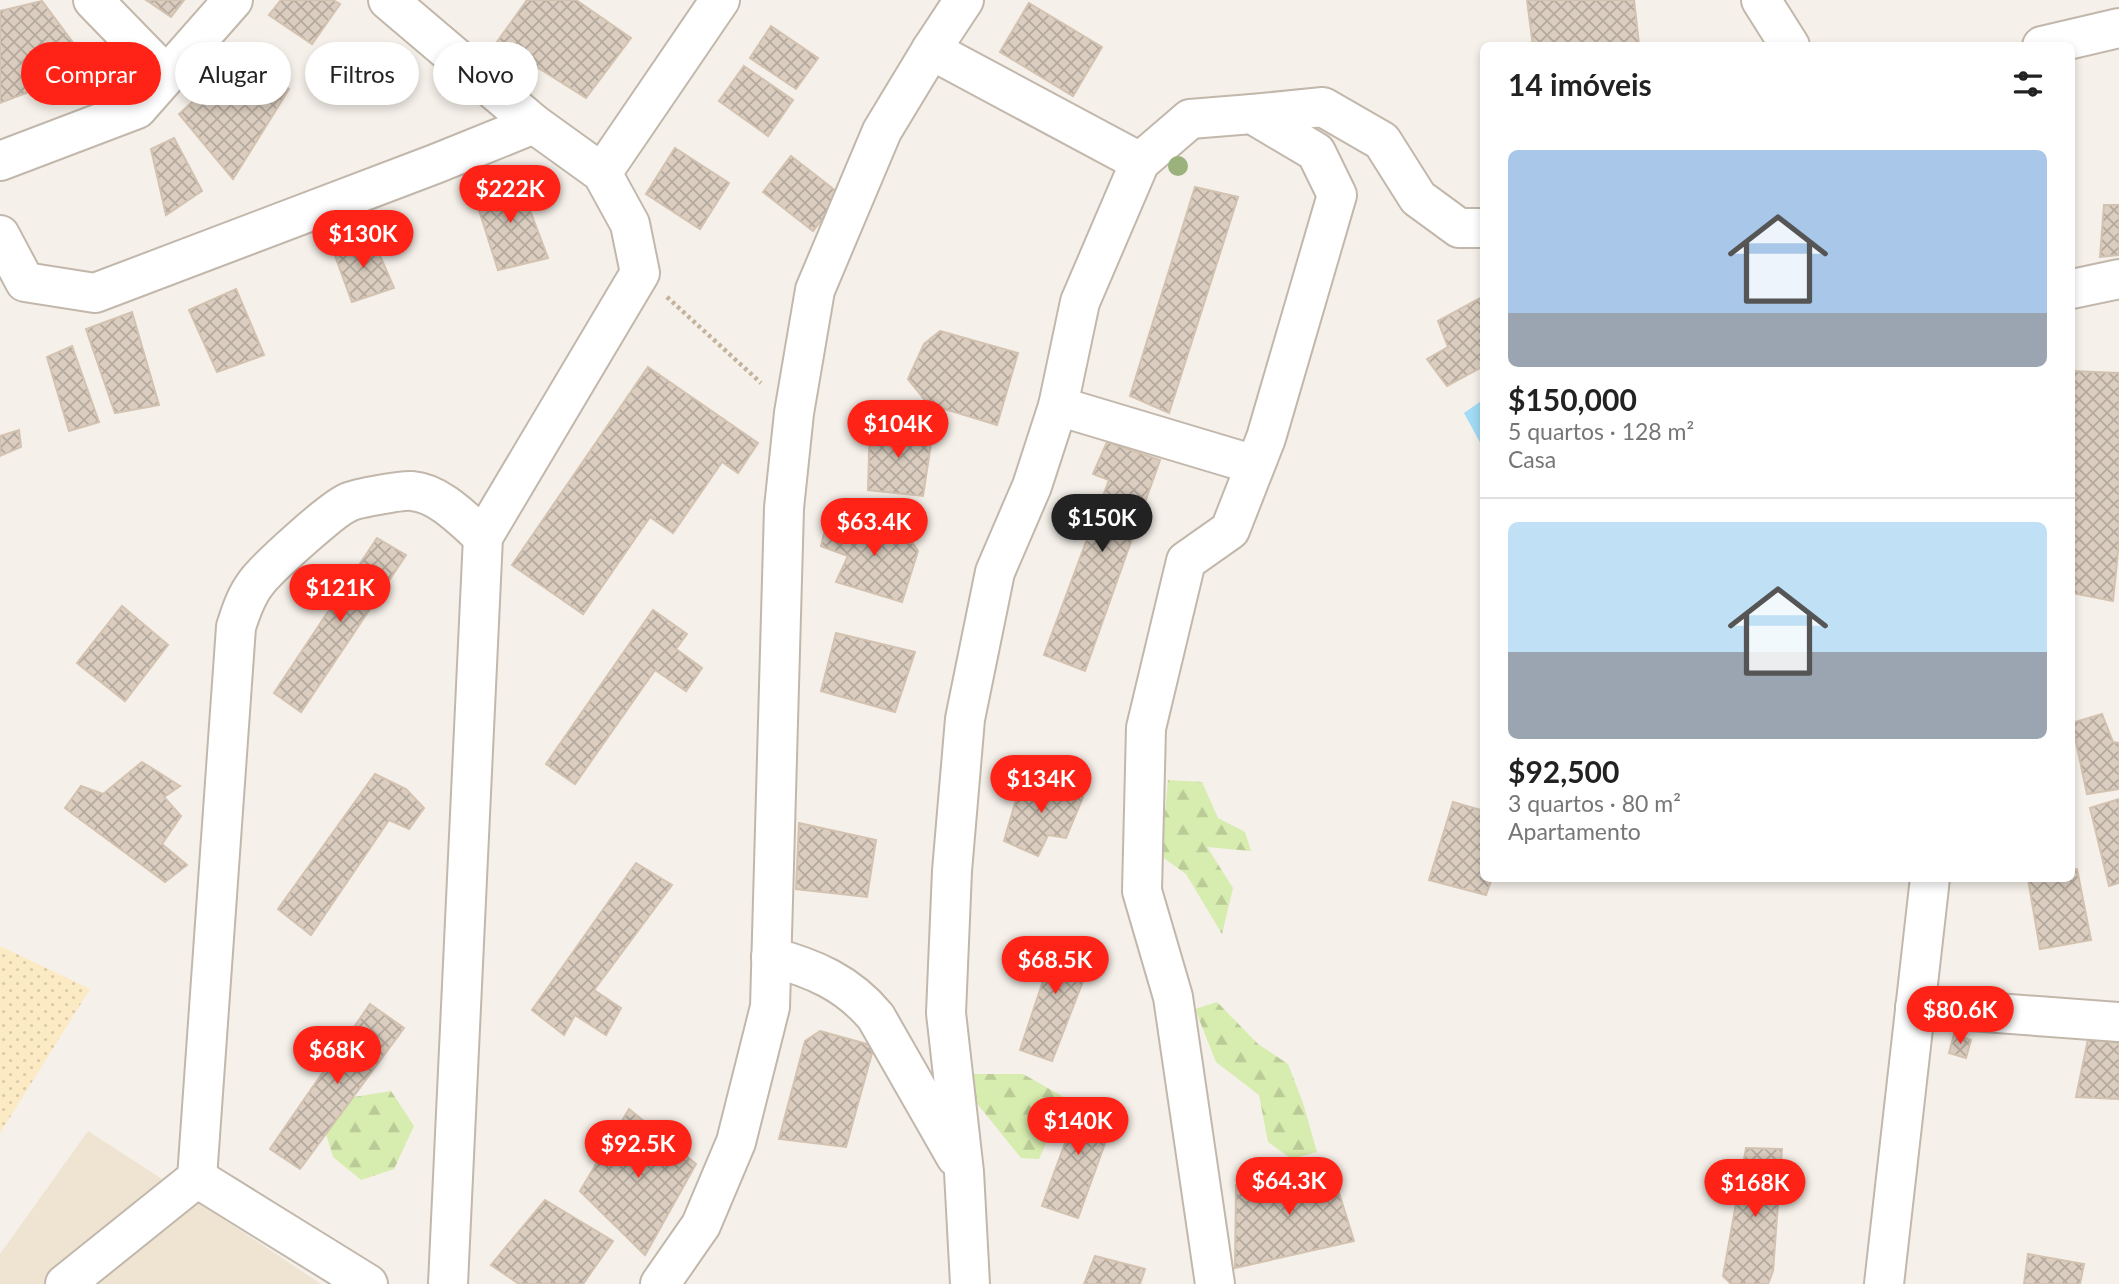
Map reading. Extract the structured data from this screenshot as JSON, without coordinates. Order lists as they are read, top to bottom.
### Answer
{
  "page": {
    "chip": [
      "Comprar",
      "Alugar",
      "Filtros",
      "Novo"
    ],
    "heading": "14 imóveis",
    "list": [
      {
        "name": "$150,000",
        "note": "5 quartos · 128 m² · Casa"
      },
      {
        "name": "$92,500",
        "note": "3 quartos · 80 m² · Apartamento"
      }
    ],
    "price": [
      "$222K",
      "$130K",
      "$104K",
      "$150K",
      "$63.4K",
      "$121K",
      "$134K",
      "$68.5K",
      "$80.6K",
      "$68K",
      "$140K",
      "$92.5K",
      "$64.3K",
      "$168K"
    ]
  }
}
